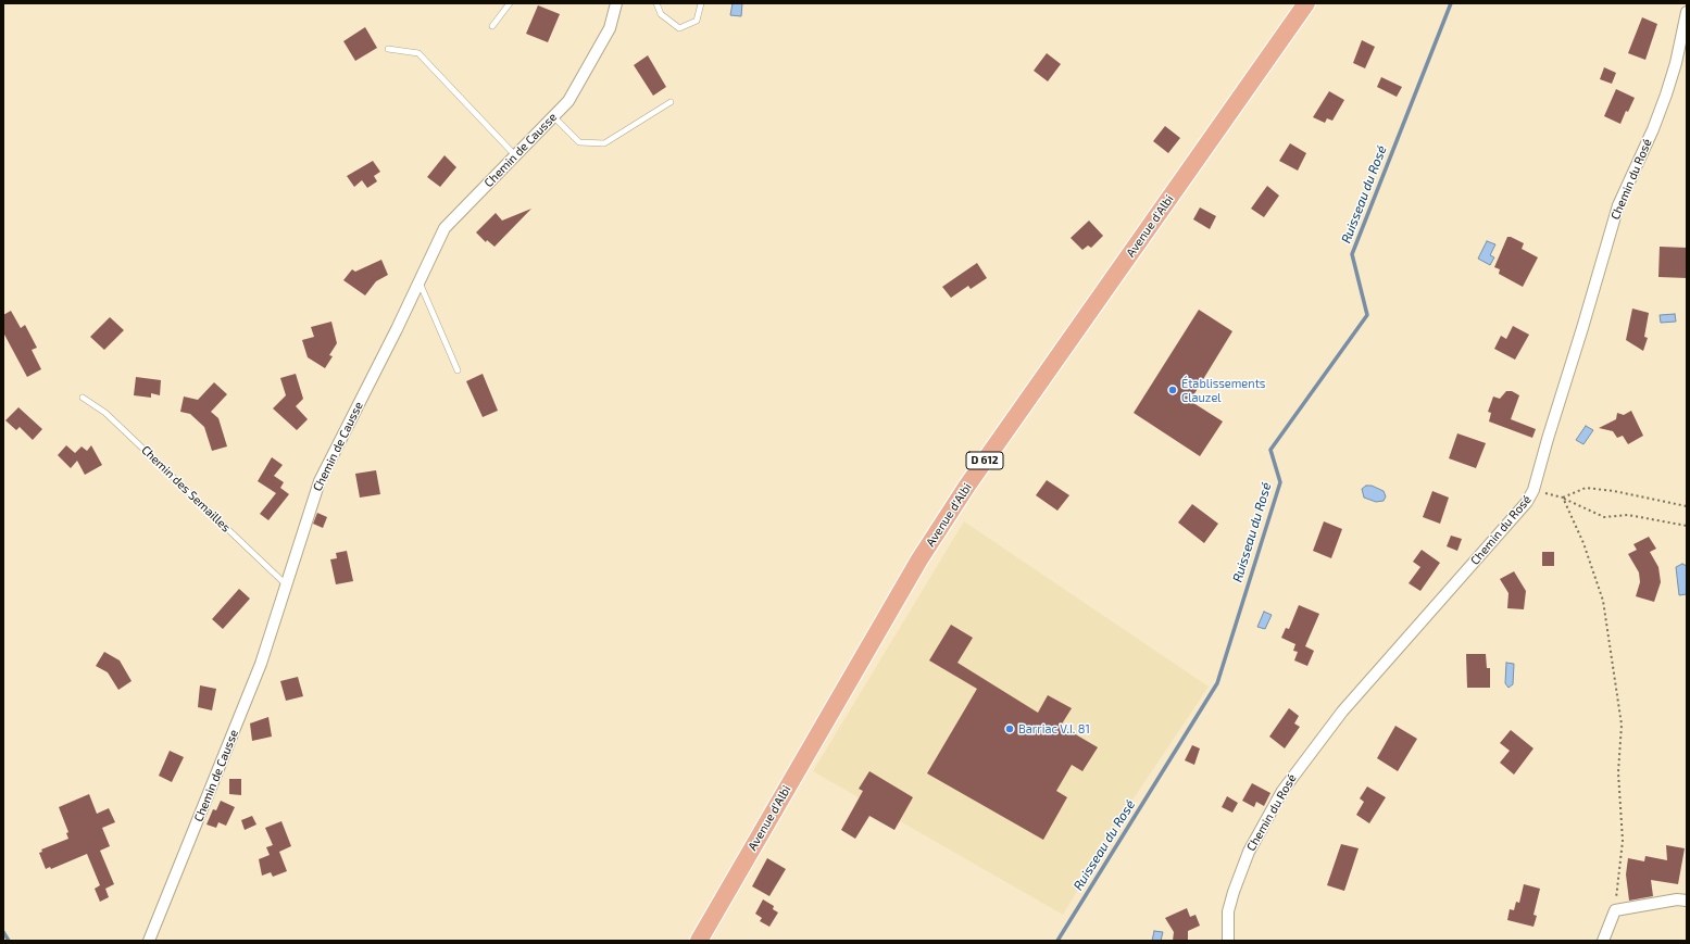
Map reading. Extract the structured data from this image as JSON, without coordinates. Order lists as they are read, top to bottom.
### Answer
{
  "streets": {
    "main road": ["Avenue d'Albi", "D 612"],
    "street": ["Chemin de Causse", "Chemin du Rosé"],
    "lane": ["Chemin des Semailles"]
  },
  "crossings": [
    ["Chemin de Causse", "Chemin des Semailles"]
  ],
  "water": ["Ruisseau du Rosé"],
  "places": ["Établissements Clauzel", "Barriac V.I. 81"]
}
